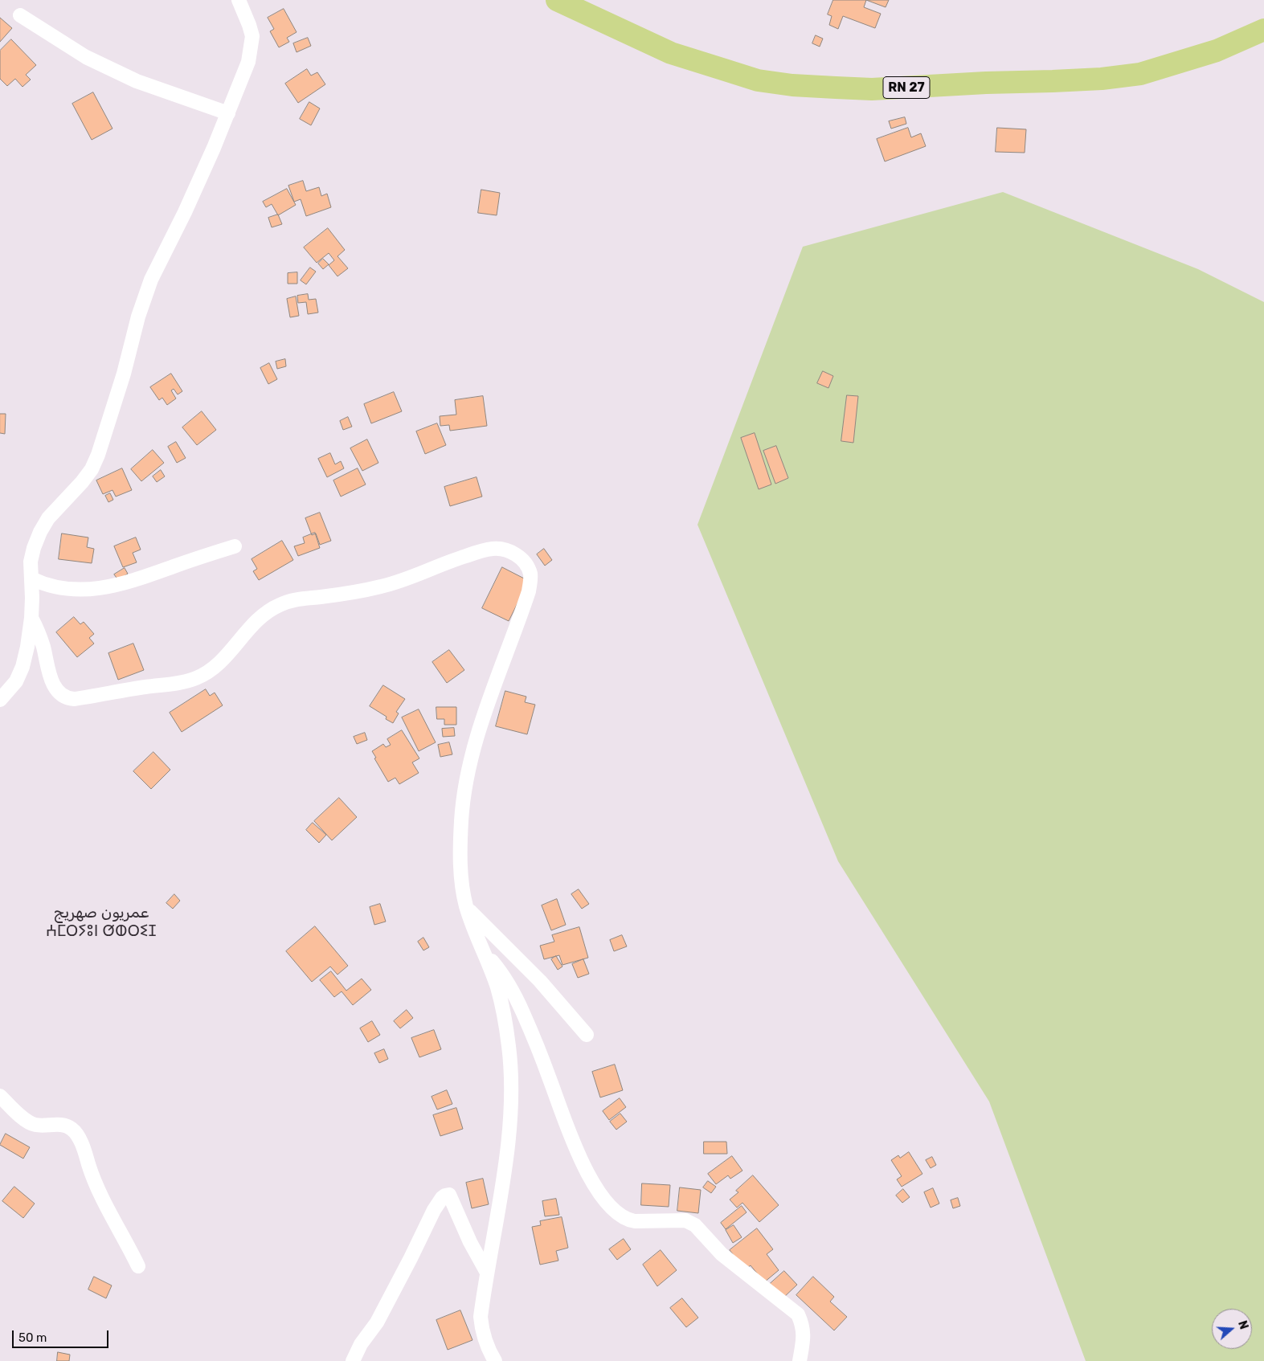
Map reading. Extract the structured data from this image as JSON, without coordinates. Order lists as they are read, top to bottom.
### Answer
{
  "streets": {
    "main road": ["RN 27"]
  },
  "districts": ["عمريون صهريج ⵄⵎⵔⵢⵓⵏ ⵚⵀⵔⵉⵊ"],
  "scale_bar": "50 m",
  "north": "right"
}
